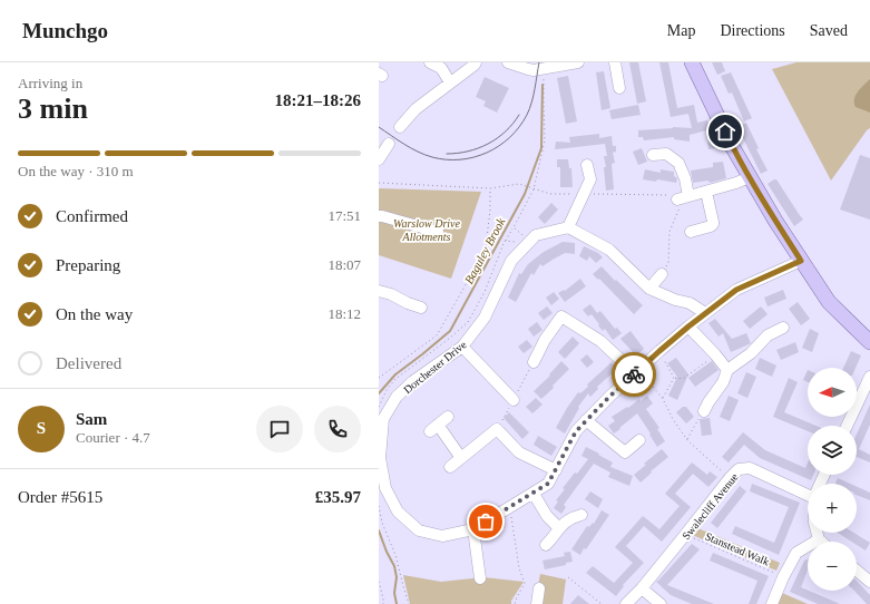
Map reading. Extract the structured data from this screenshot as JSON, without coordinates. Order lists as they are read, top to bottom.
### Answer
{
  "streets": {
    "street": ["Dorchester Drive", "Swalecliff Avenue"],
    "path": ["Stanstead Walk"]
  },
  "crossings": [
    ["Swalecliff Avenue", "Stanstead Walk"]
  ],
  "water": ["Baguley Brook"],
  "parks": ["Warslow Drive Allotments"],
  "north": "left",
  "page": {
    "header": "Munchgo",
    "nav": ["Map", "Directions", "Saved"],
    "heading": ["3 min", "Arriving in", "18:21–18:26"],
    "panel": [
      "Sam",
      "Courier · 4.7",
      "Order #5615",
      "£35.97"
    ],
    "bar": "On the way · 310 m",
    "list": [
      ["Confirmed", "17:51"],
      ["Preparing", "18:07"],
      ["On the way", "18:12"],
      "Delivered"
    ],
    "map_buttons": ["+", "−"],
    "round": "S"
  }
}
